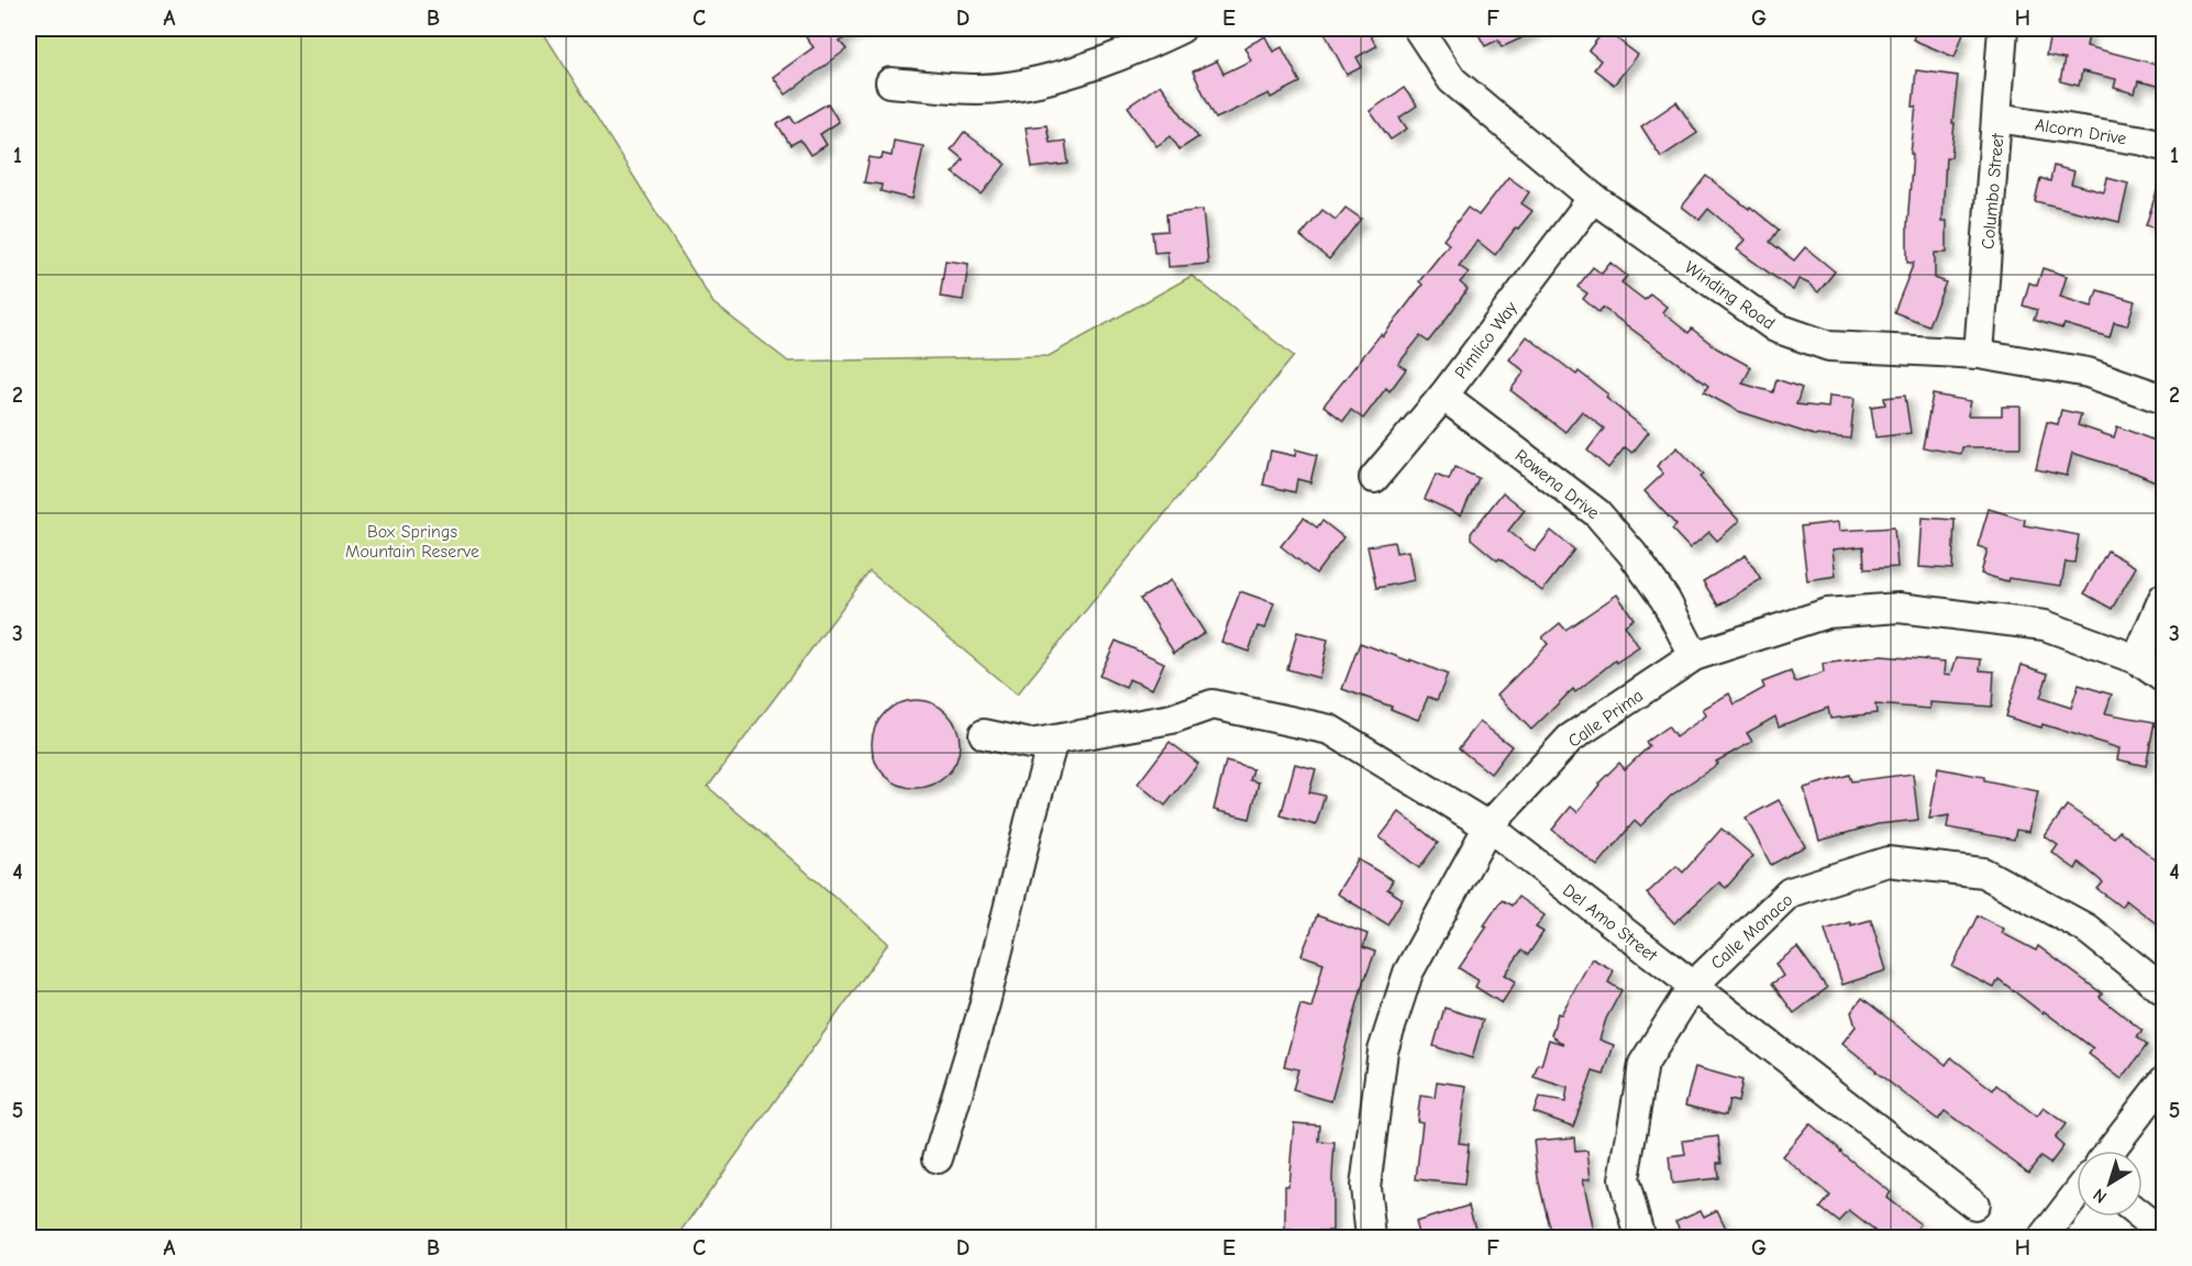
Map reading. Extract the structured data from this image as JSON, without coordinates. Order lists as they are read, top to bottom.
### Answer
{
  "streets": {
    "street": [
      "Alcorn Drive",
      "Columbo Street",
      "Winding Road",
      "Pimlico Way",
      "Rowena Drive",
      "Calle Prima",
      "Del Amo Street",
      "Calle Monaco"
    ]
  },
  "crossings": [
    ["Alcorn Drive", "Columbo Street"],
    ["Columbo Street", "Winding Road"],
    ["Winding Road", "Pimlico Way"],
    ["Pimlico Way", "Rowena Drive"],
    ["Rowena Drive", "Calle Prima"],
    ["Calle Prima", "Del Amo Street"],
    ["Del Amo Street", "Calle Monaco"]
  ],
  "parks": ["Box Springs Mountain Reserve"],
  "north": "bottom left",
  "grid": {
    "columns": [
      "A",
      "B",
      "C",
      "D",
      "E",
      "F",
      "G",
      "H"
    ],
    "rows": [
      "1",
      "2",
      "3",
      "4",
      "5"
    ]
  }
}
